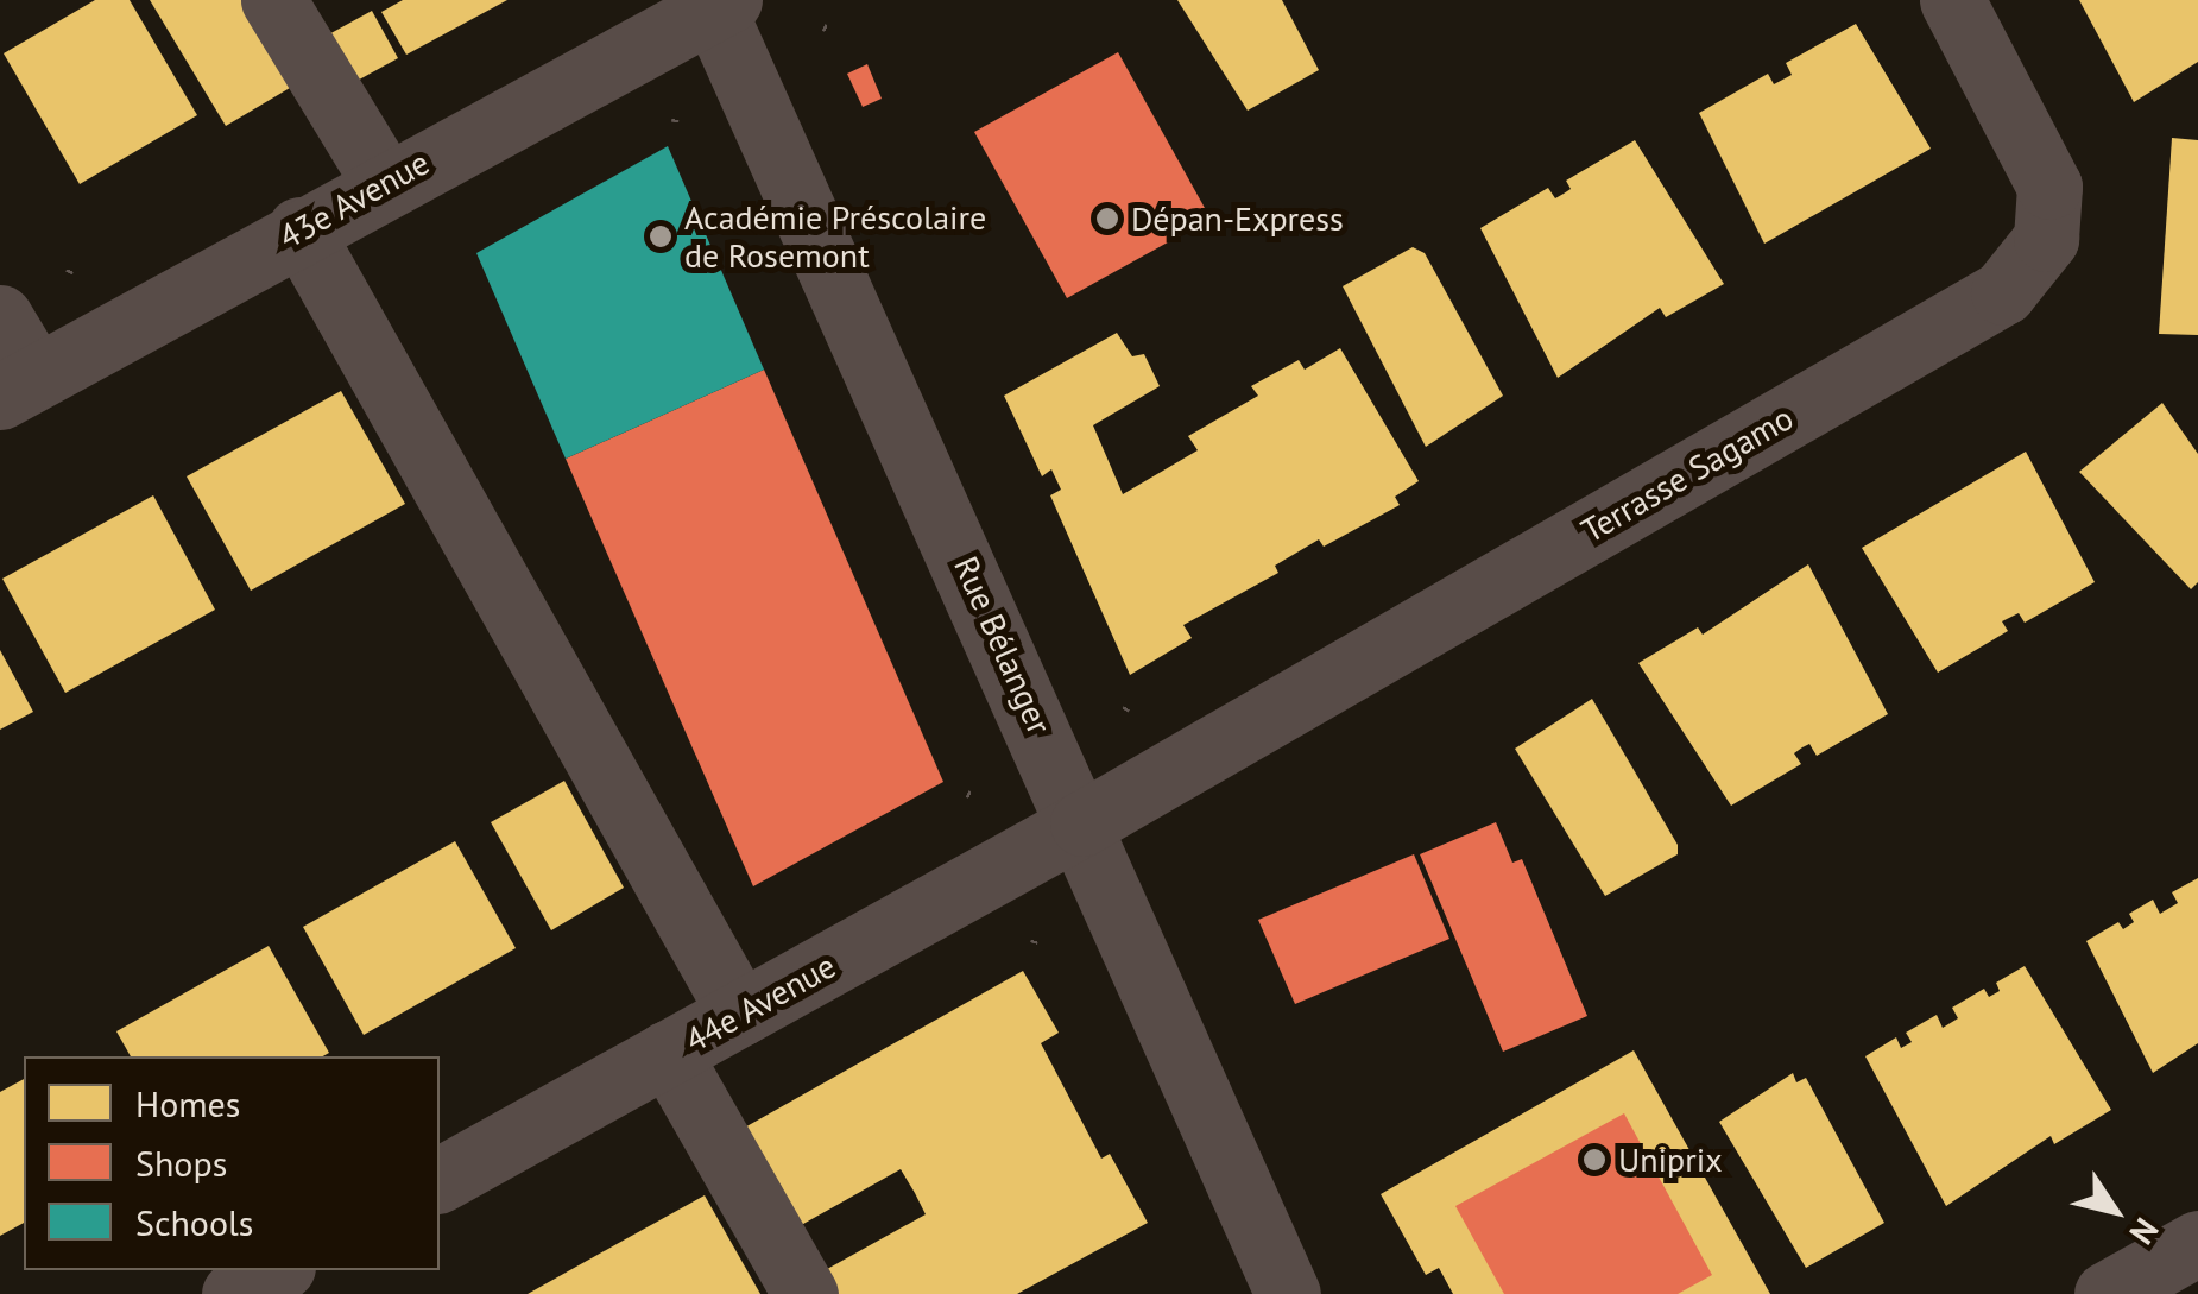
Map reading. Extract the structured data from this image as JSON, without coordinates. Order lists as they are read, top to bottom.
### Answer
{
  "streets": {
    "street": [
      "43e Avenue",
      "Terrasse Sagamo",
      "Rue Bélanger",
      "44e Avenue"
    ]
  },
  "crossings": [
    ["43e Avenue", "Rue Bélanger"],
    ["Terrasse Sagamo", "Rue Bélanger"],
    ["Terrasse Sagamo", "44e Avenue"],
    ["Rue Bélanger", "44e Avenue"]
  ],
  "places": ["Dépan-Express", "Académie Préscolaire de Rosemont", "Uniprix"],
  "legend": ["Homes", "Shops", "Schools"],
  "north": "bottom right"
}
